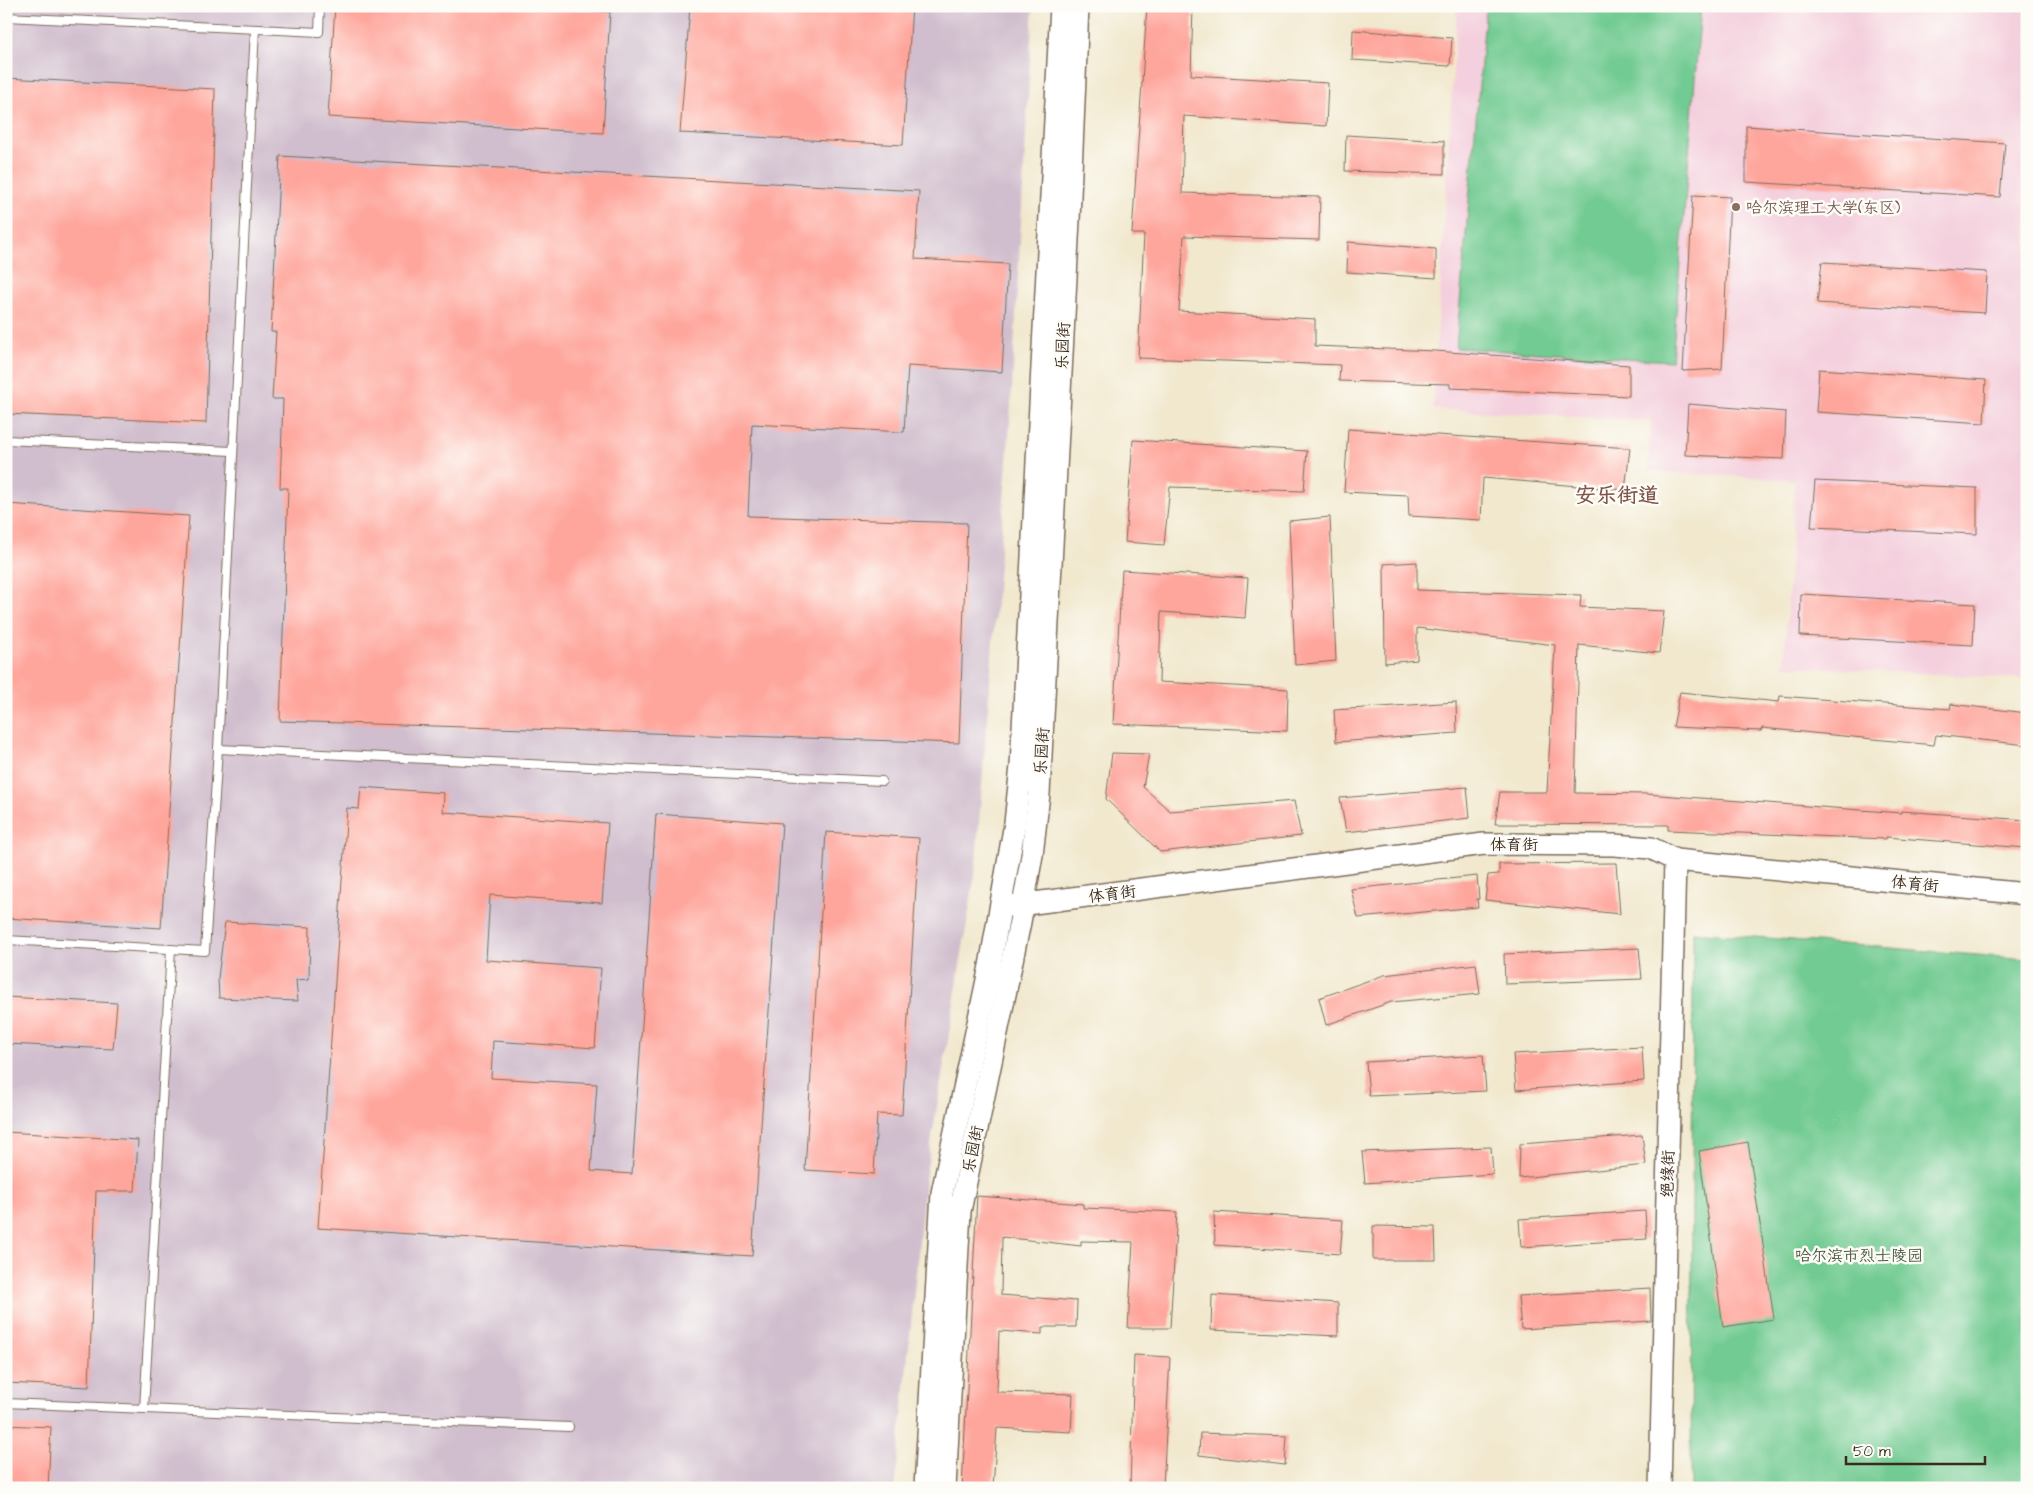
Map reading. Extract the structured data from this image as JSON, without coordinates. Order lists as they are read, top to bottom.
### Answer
{
  "streets": {
    "main road": ["乐园街", "体育街", "绝缘街"]
  },
  "crossings": [
    ["乐园街", "体育街"],
    ["体育街", "绝缘街"]
  ],
  "districts": ["安乐街道"],
  "parks": ["哈尔滨市烈士陵园"],
  "places": ["哈尔滨理工大学(东区)"],
  "scale_bar": "50 m"
}
